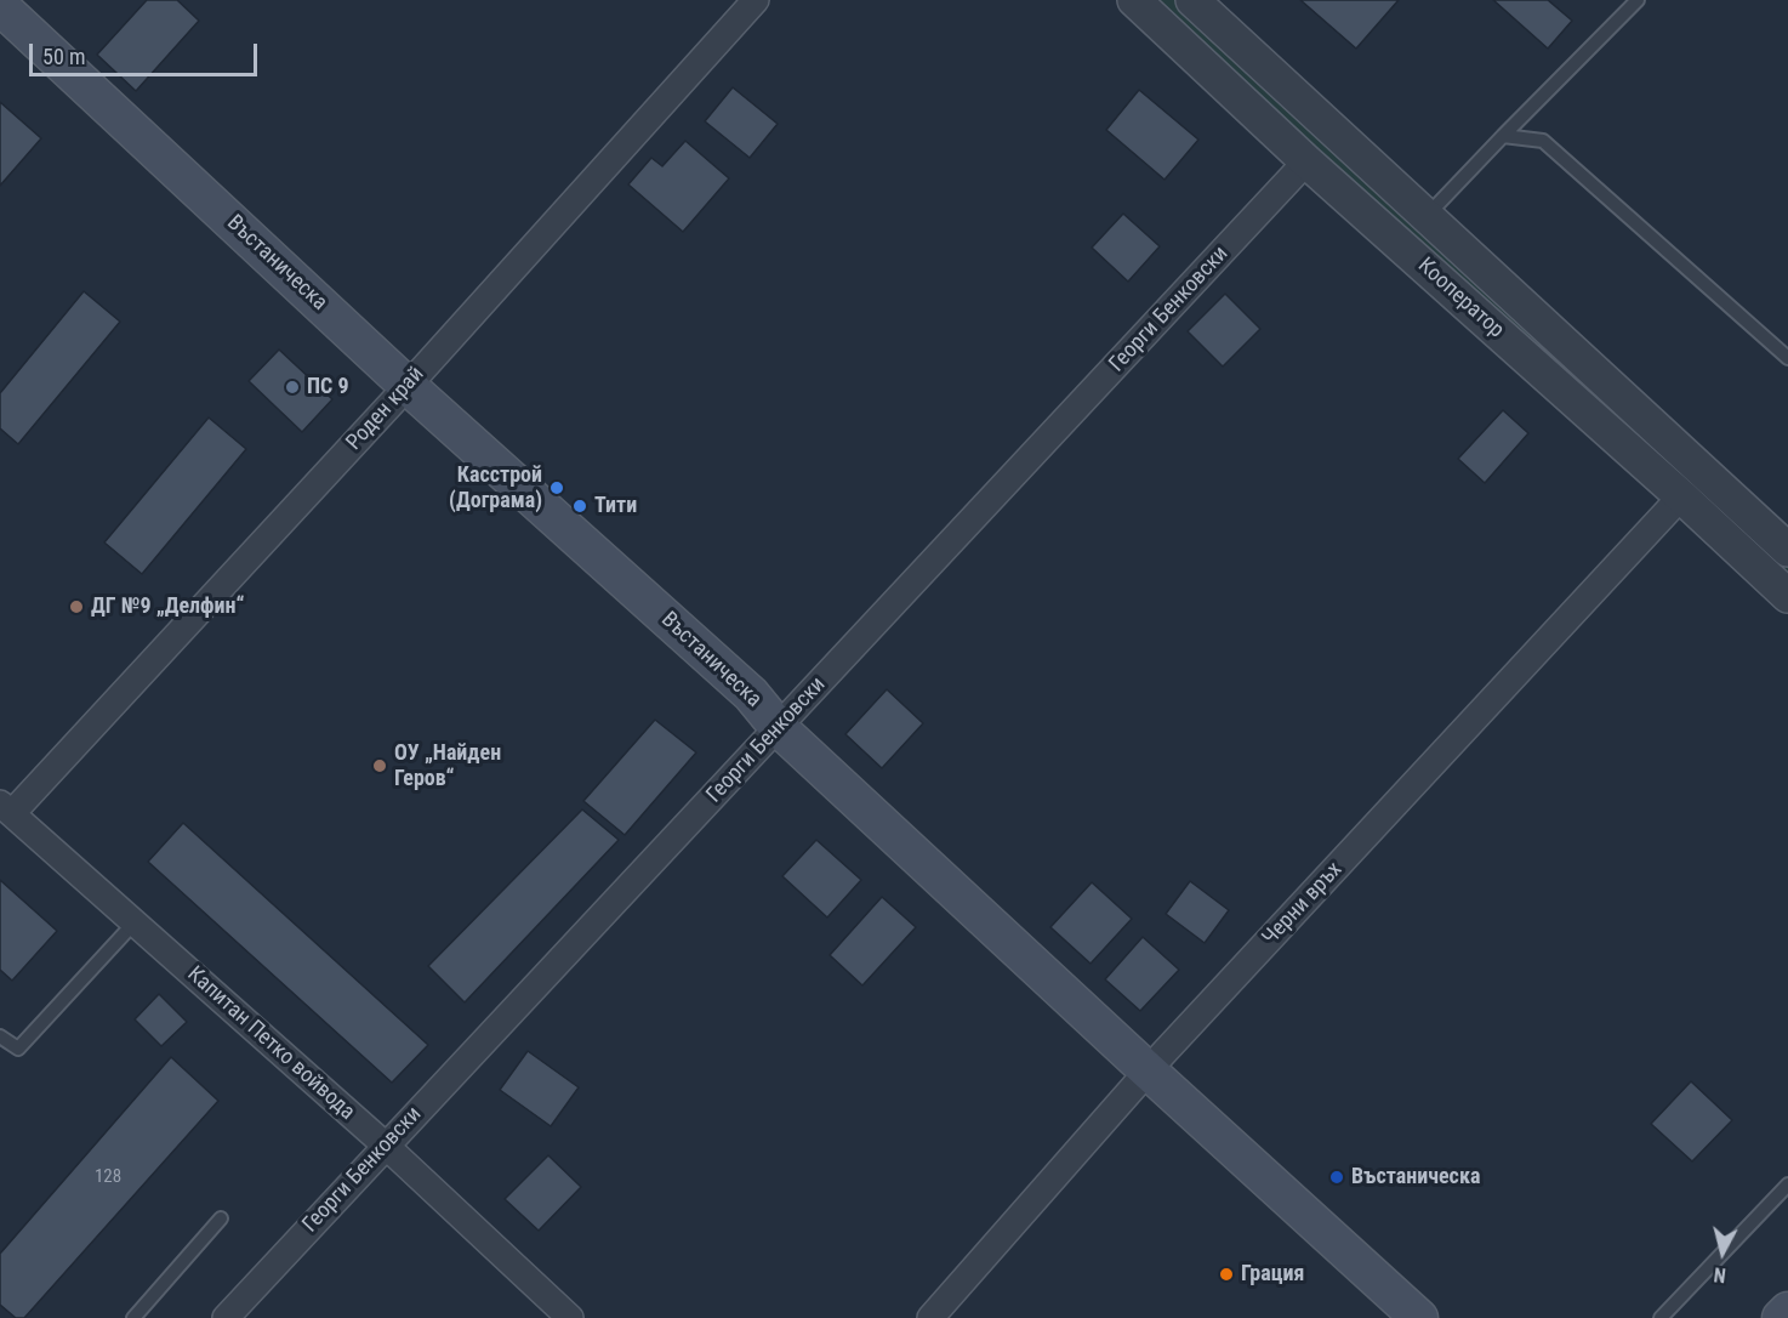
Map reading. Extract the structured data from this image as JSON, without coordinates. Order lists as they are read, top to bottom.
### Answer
{
  "streets": {
    "main road": ["Въстаническа"],
    "street": [
      "Кооператор",
      "Георги Бенковски",
      "Роден край",
      "Черни връх",
      "Капитан Петко войвода"
    ]
  },
  "crossings": [
    ["Въстаническа", "Георги Бенковски"],
    ["Въстаническа", "Роден край"],
    ["Въстаническа", "Черни връх"],
    ["Кооператор", "Георги Бенковски"],
    ["Кооператор", "Черни връх"],
    ["Георги Бенковски", "Капитан Петко войвода"],
    ["Роден край", "Капитан Петко войвода"]
  ],
  "places": [
    "ПС 9",
    "Касстрой (Дограма)",
    "Тити",
    "ДГ №9 „Делфин“",
    "ОУ „Найден Геров“",
    "Въстаническа",
    "Грация"
  ],
  "house_numbers": ["128"],
  "scale_bar": "50 m",
  "north": "bottom"
}
